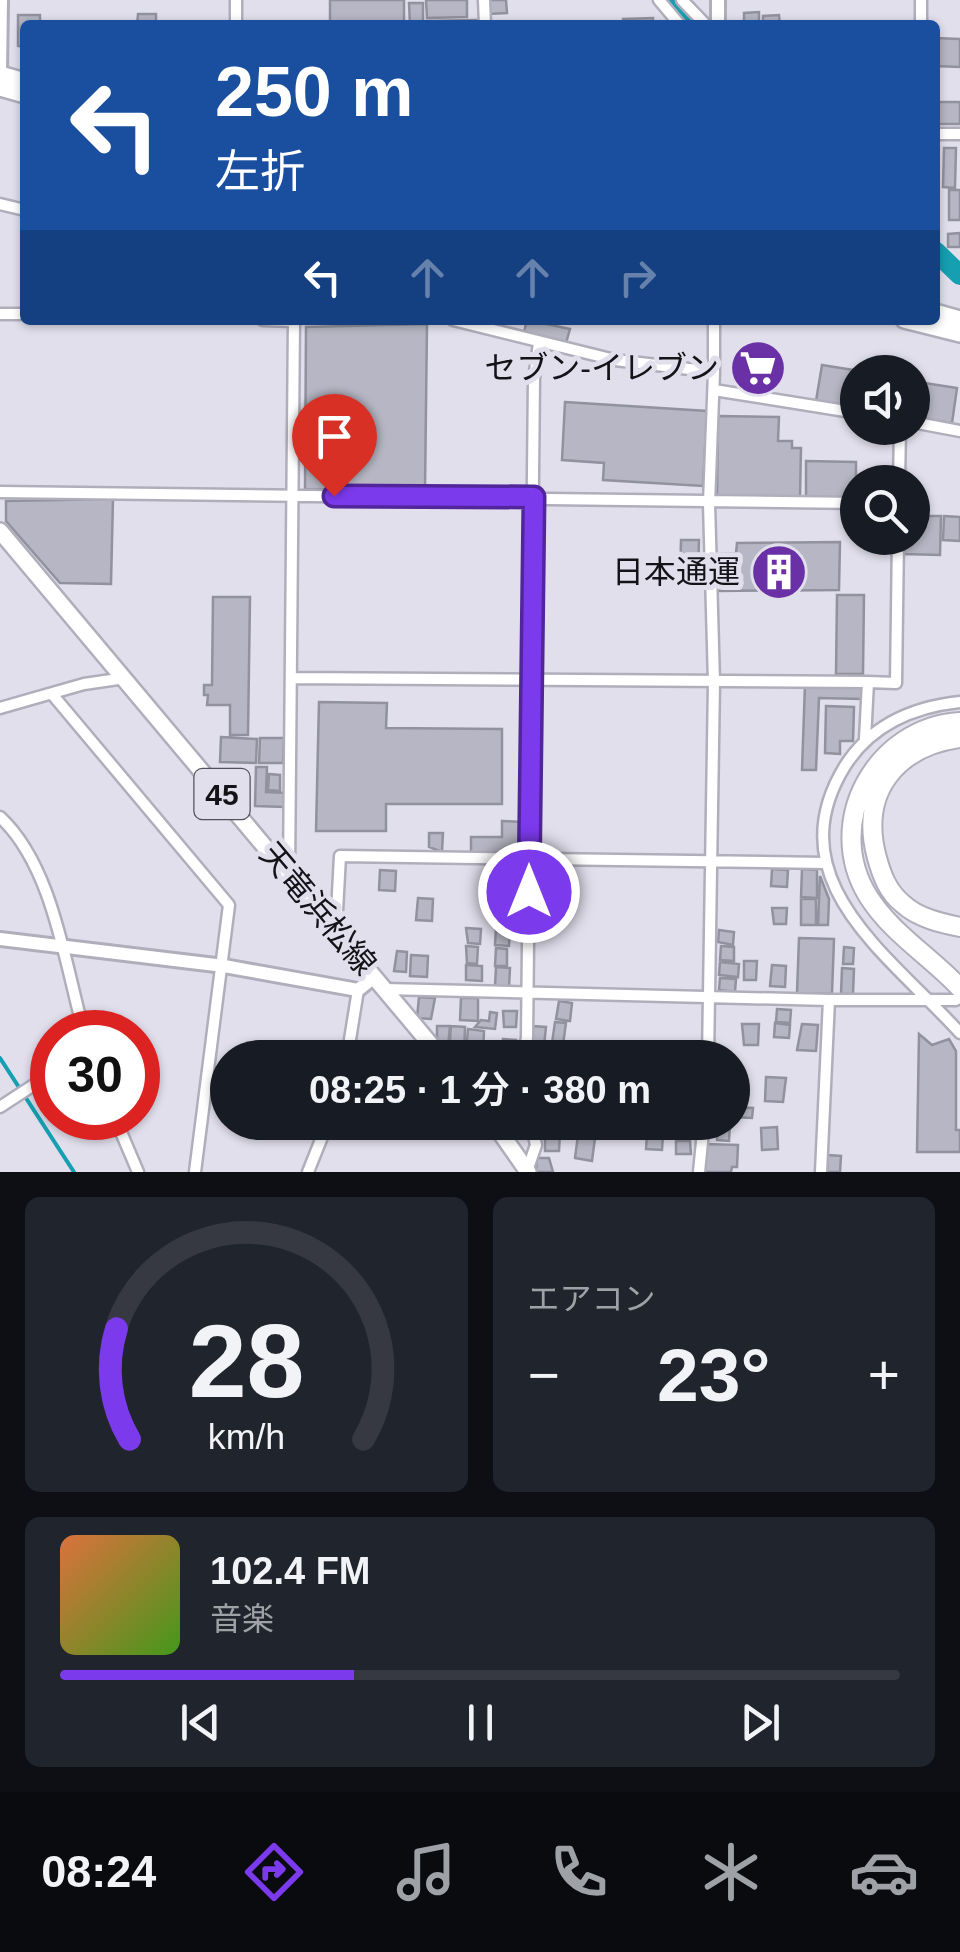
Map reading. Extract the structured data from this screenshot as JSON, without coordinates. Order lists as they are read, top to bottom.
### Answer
{
  "streets": {
    "main road": ["45", "天竜浜松線"]
  },
  "places": {
    "supermarket": ["セブン-イレブン"],
    "building": ["日本通運"]
  },
  "page": {
    "turn": ["250 m", "左折"],
    "limit": "30",
    "trip": "08:25 · 1 分 · 380 m",
    "tile": "エアコン",
    "heat": ["−", "23°", "+"],
    "song": ["102.4 FM", "音楽"],
    "tabs": "08:24",
    "gauge": ["28", "km/h"]
  }
}
